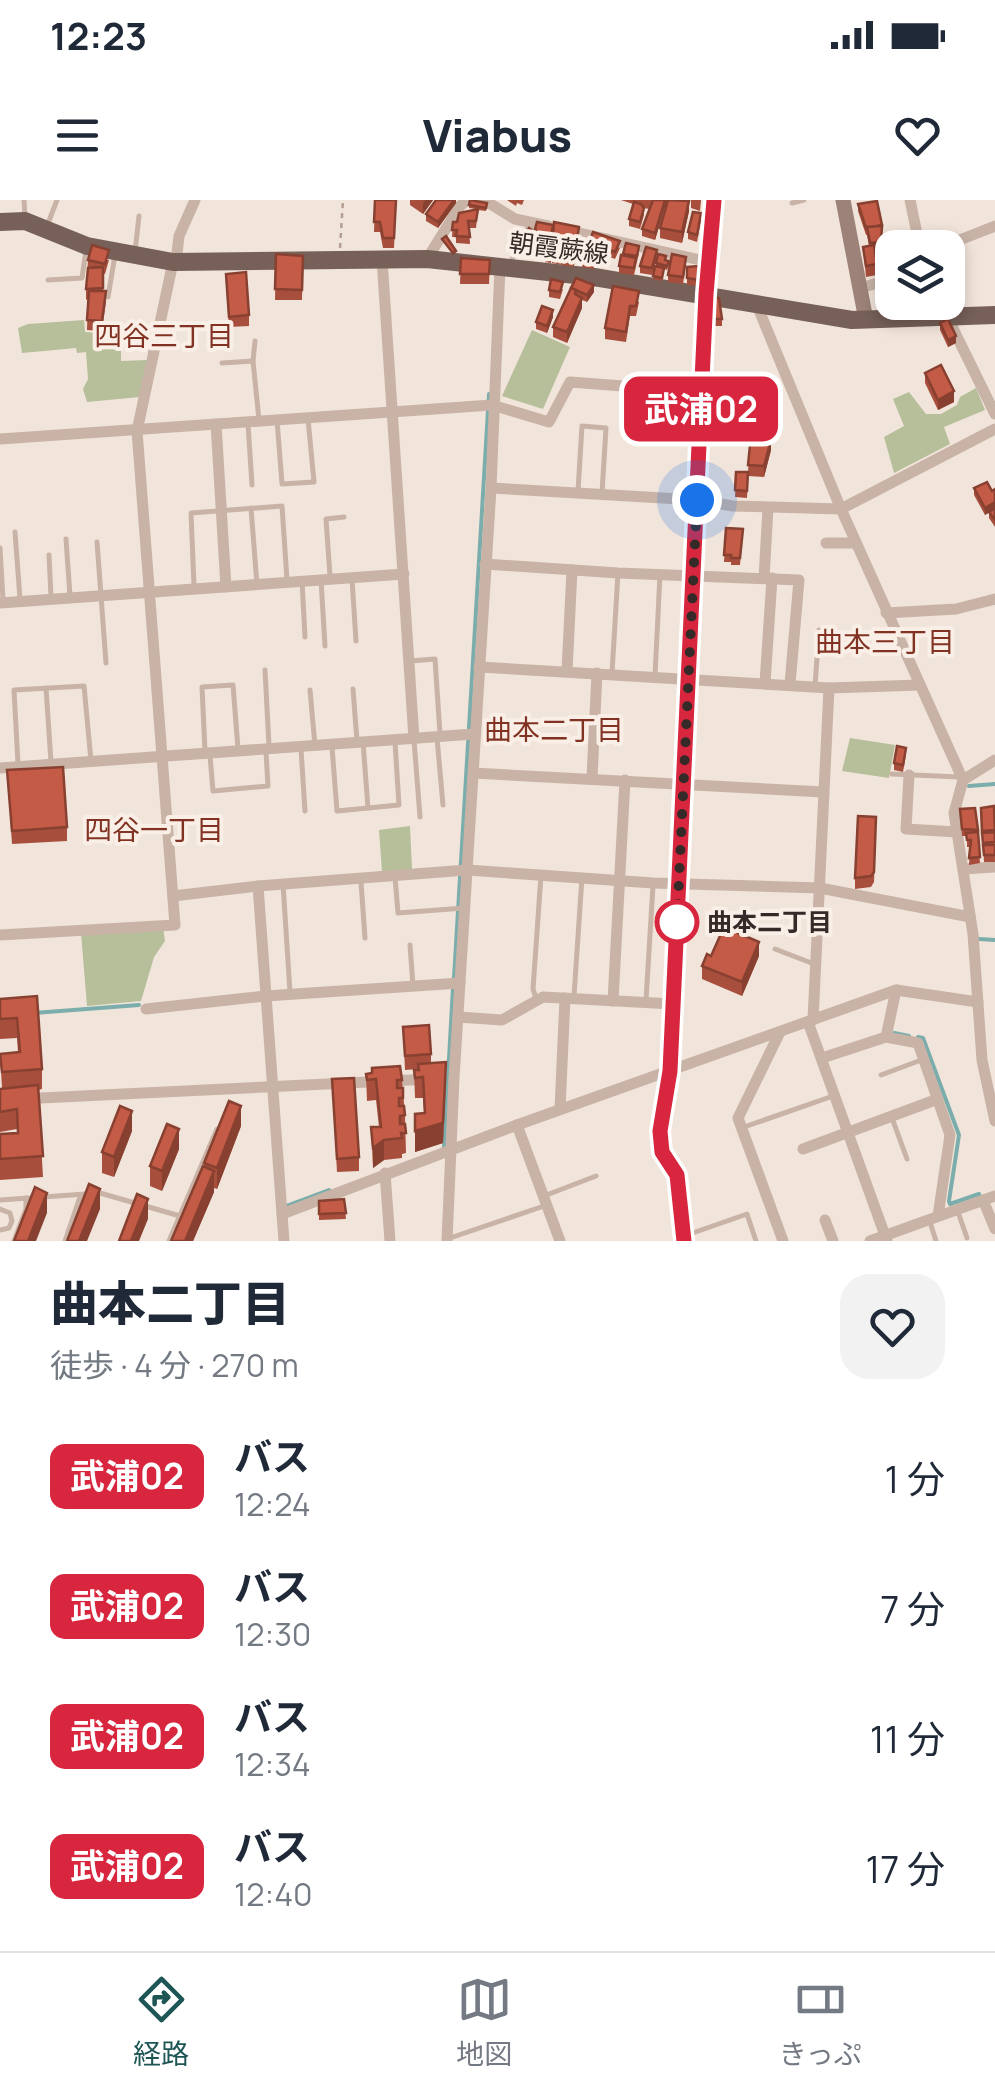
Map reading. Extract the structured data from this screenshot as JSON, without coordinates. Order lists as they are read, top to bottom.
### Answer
{
  "streets": {
    "main road": ["朝霞蕨線"]
  },
  "districts": [
    "四谷三丁目",
    "曲本三丁目",
    "曲本二丁目",
    "四谷一丁目"
  ],
  "places": ["曲本二丁目"],
  "lines": ["bus line 武浦02"],
  "page": {
    "status": "12:23",
    "header": "Viabus",
    "on_map": "武浦02",
    "heading": ["曲本二丁目", "徒歩 · 4 分 · 270 m"],
    "list": [
      {
        "mark": "武浦02",
        "name": "バス",
        "note": "12:24",
        "value": "1 分"
      },
      {
        "mark": "武浦02",
        "name": "バス",
        "note": "12:30",
        "value": "7 分"
      },
      {
        "mark": "武浦02",
        "name": "バス",
        "note": "12:34",
        "value": "11 分"
      },
      {
        "mark": "武浦02",
        "name": "バス",
        "note": "12:40",
        "value": "17 分"
      }
    ],
    "tabs": ["経路", "地図", "きっぷ"]
  }
}
